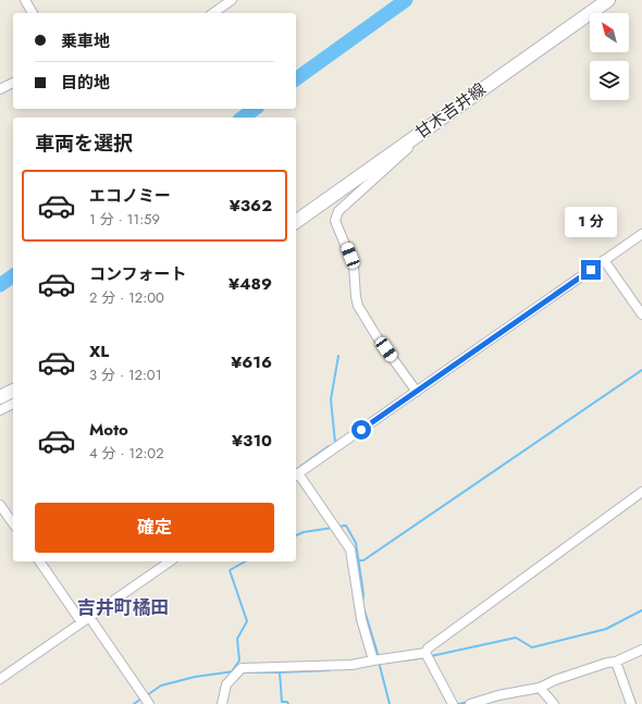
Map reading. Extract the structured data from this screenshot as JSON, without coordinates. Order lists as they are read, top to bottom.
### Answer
{
  "streets": {
    "main road": ["甘木吉井線"]
  },
  "districts": ["吉井町橘田"],
  "north": "top left",
  "page": {
    "banner": ["乗車地", "目的地"],
    "heading": "車両を選択",
    "list": [
      {
        "name": "エコノミー",
        "note": "1 分 · 11:59",
        "value": "¥362"
      },
      {
        "name": "コンフォート",
        "note": "2 分 · 12:00",
        "value": "¥489"
      },
      {
        "name": "XL",
        "note": "3 分 · 12:01",
        "value": "¥616"
      },
      {
        "name": "Moto",
        "note": "4 分 · 12:02",
        "value": "¥310"
      }
    ],
    "bubble": "1 分",
    "buttons": "確定"
  }
}
